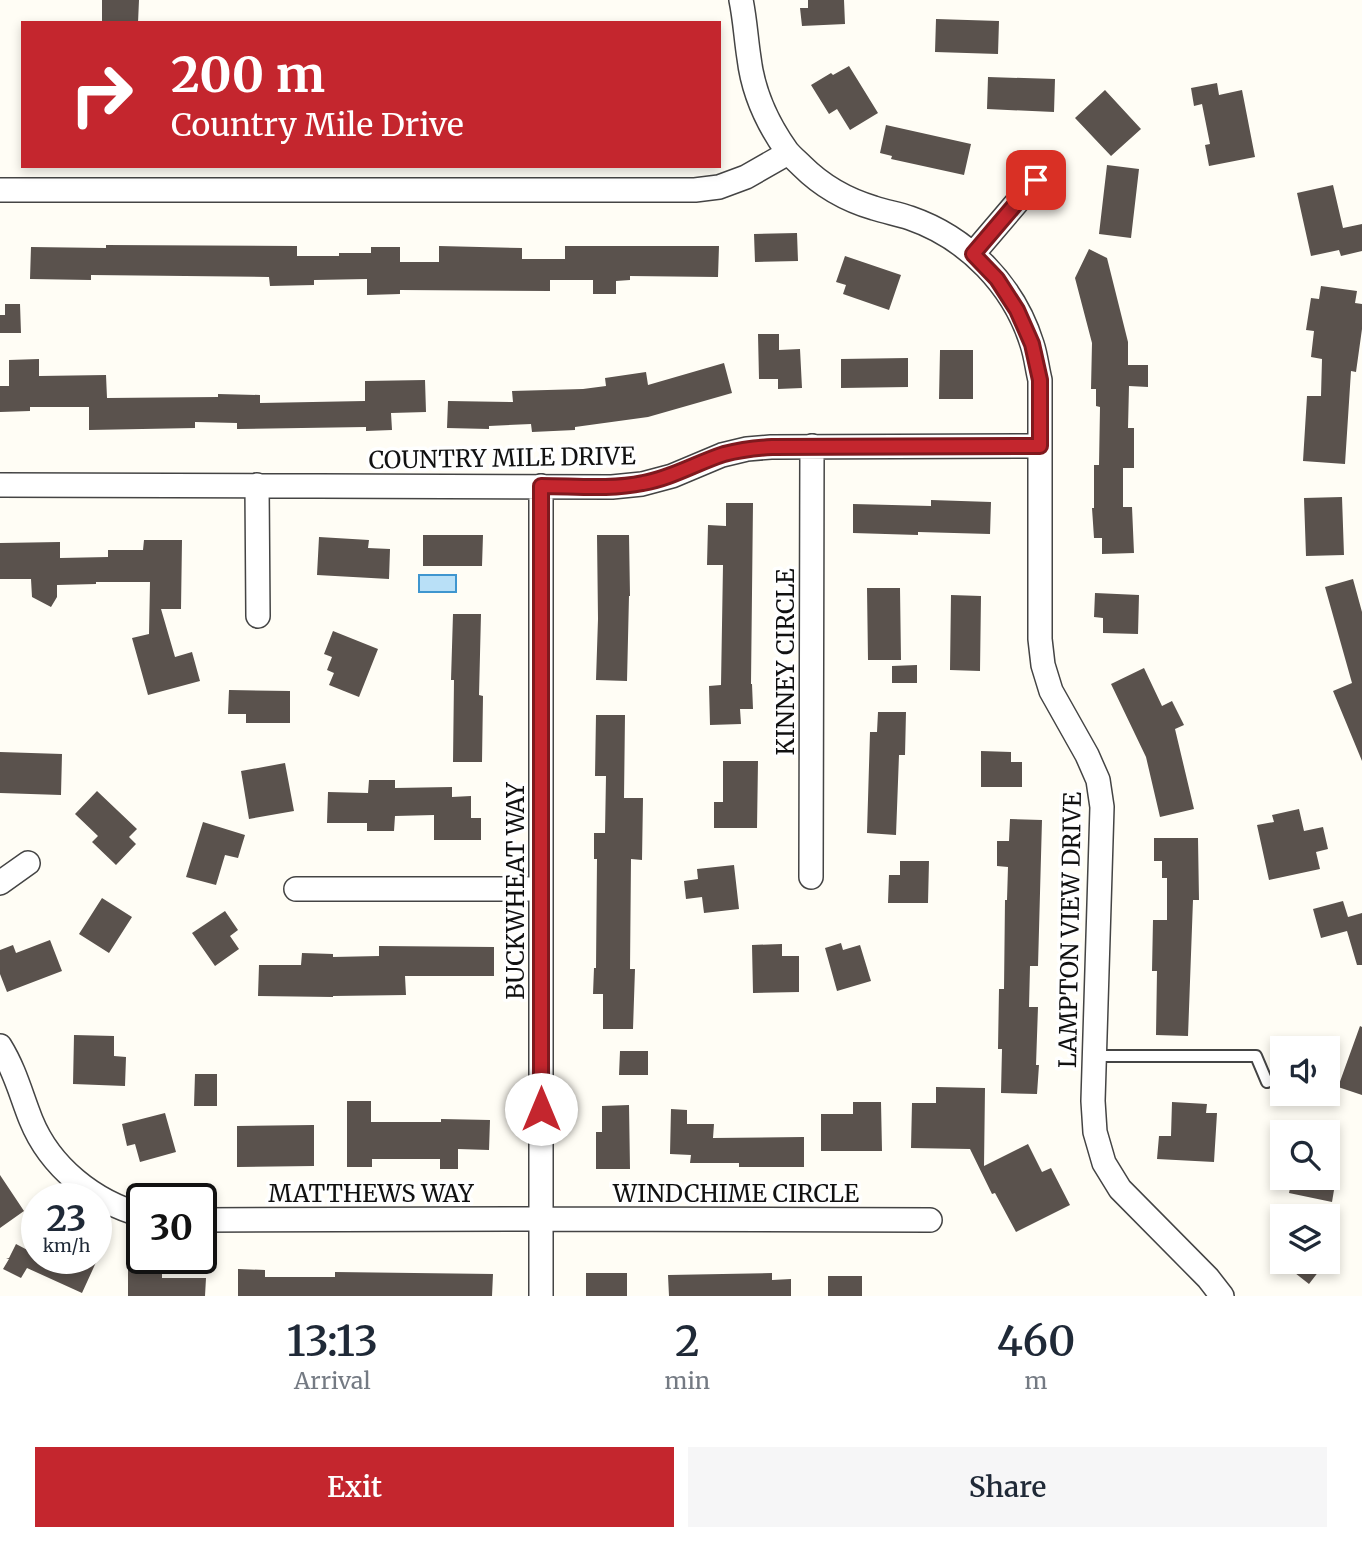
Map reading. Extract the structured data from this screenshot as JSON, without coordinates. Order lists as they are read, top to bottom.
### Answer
{
  "streets": {
    "street": [
      "COUNTRY MILE DRIVE",
      "KINNEY CIRCLE",
      "BUCKWHEAT WAY",
      "LAMPTON VIEW DRIVE",
      "MATTHEWS WAY",
      "WINDCHIME CIRCLE"
    ]
  },
  "crossings": [
    ["COUNTRY MILE DRIVE", "KINNEY CIRCLE"],
    ["COUNTRY MILE DRIVE", "BUCKWHEAT WAY"],
    ["COUNTRY MILE DRIVE", "LAMPTON VIEW DRIVE"],
    ["BUCKWHEAT WAY", "MATTHEWS WAY"],
    ["BUCKWHEAT WAY", "WINDCHIME CIRCLE"],
    ["MATTHEWS WAY", "WINDCHIME CIRCLE"]
  ],
  "page": {
    "turn": ["200 m", "Country Mile Drive"],
    "speed": "23 km/h",
    "limit": "30",
    "eta": [
      "13:13",
      "Arrival",
      "2",
      "min",
      "460",
      "m"
    ],
    "buttons": ["Exit", "Share"]
  }
}
